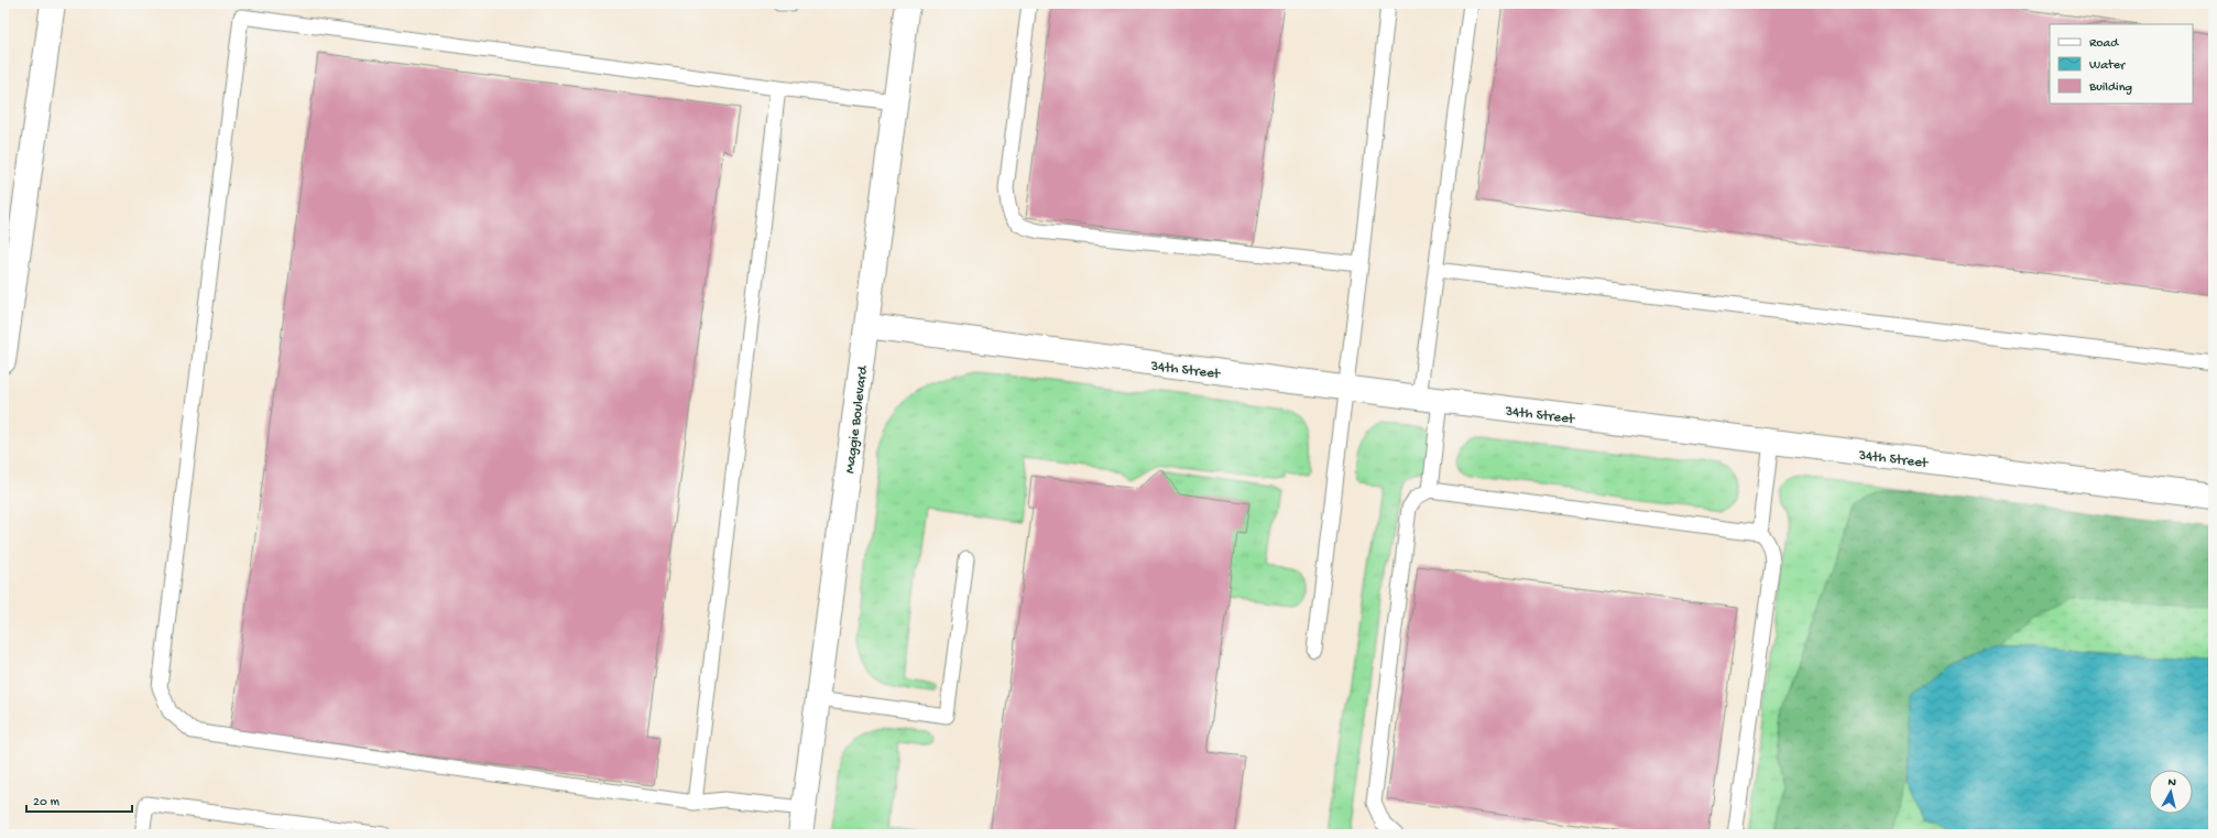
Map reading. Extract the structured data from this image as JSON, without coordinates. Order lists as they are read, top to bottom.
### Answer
{
  "streets": {
    "street": ["34th Street", "Maggie Boulevard"]
  },
  "crossings": [
    ["34th Street", "Maggie Boulevard"]
  ],
  "legend": ["Road", "Water", "Building"],
  "scale_bar": "20 m",
  "north": "top"
}
